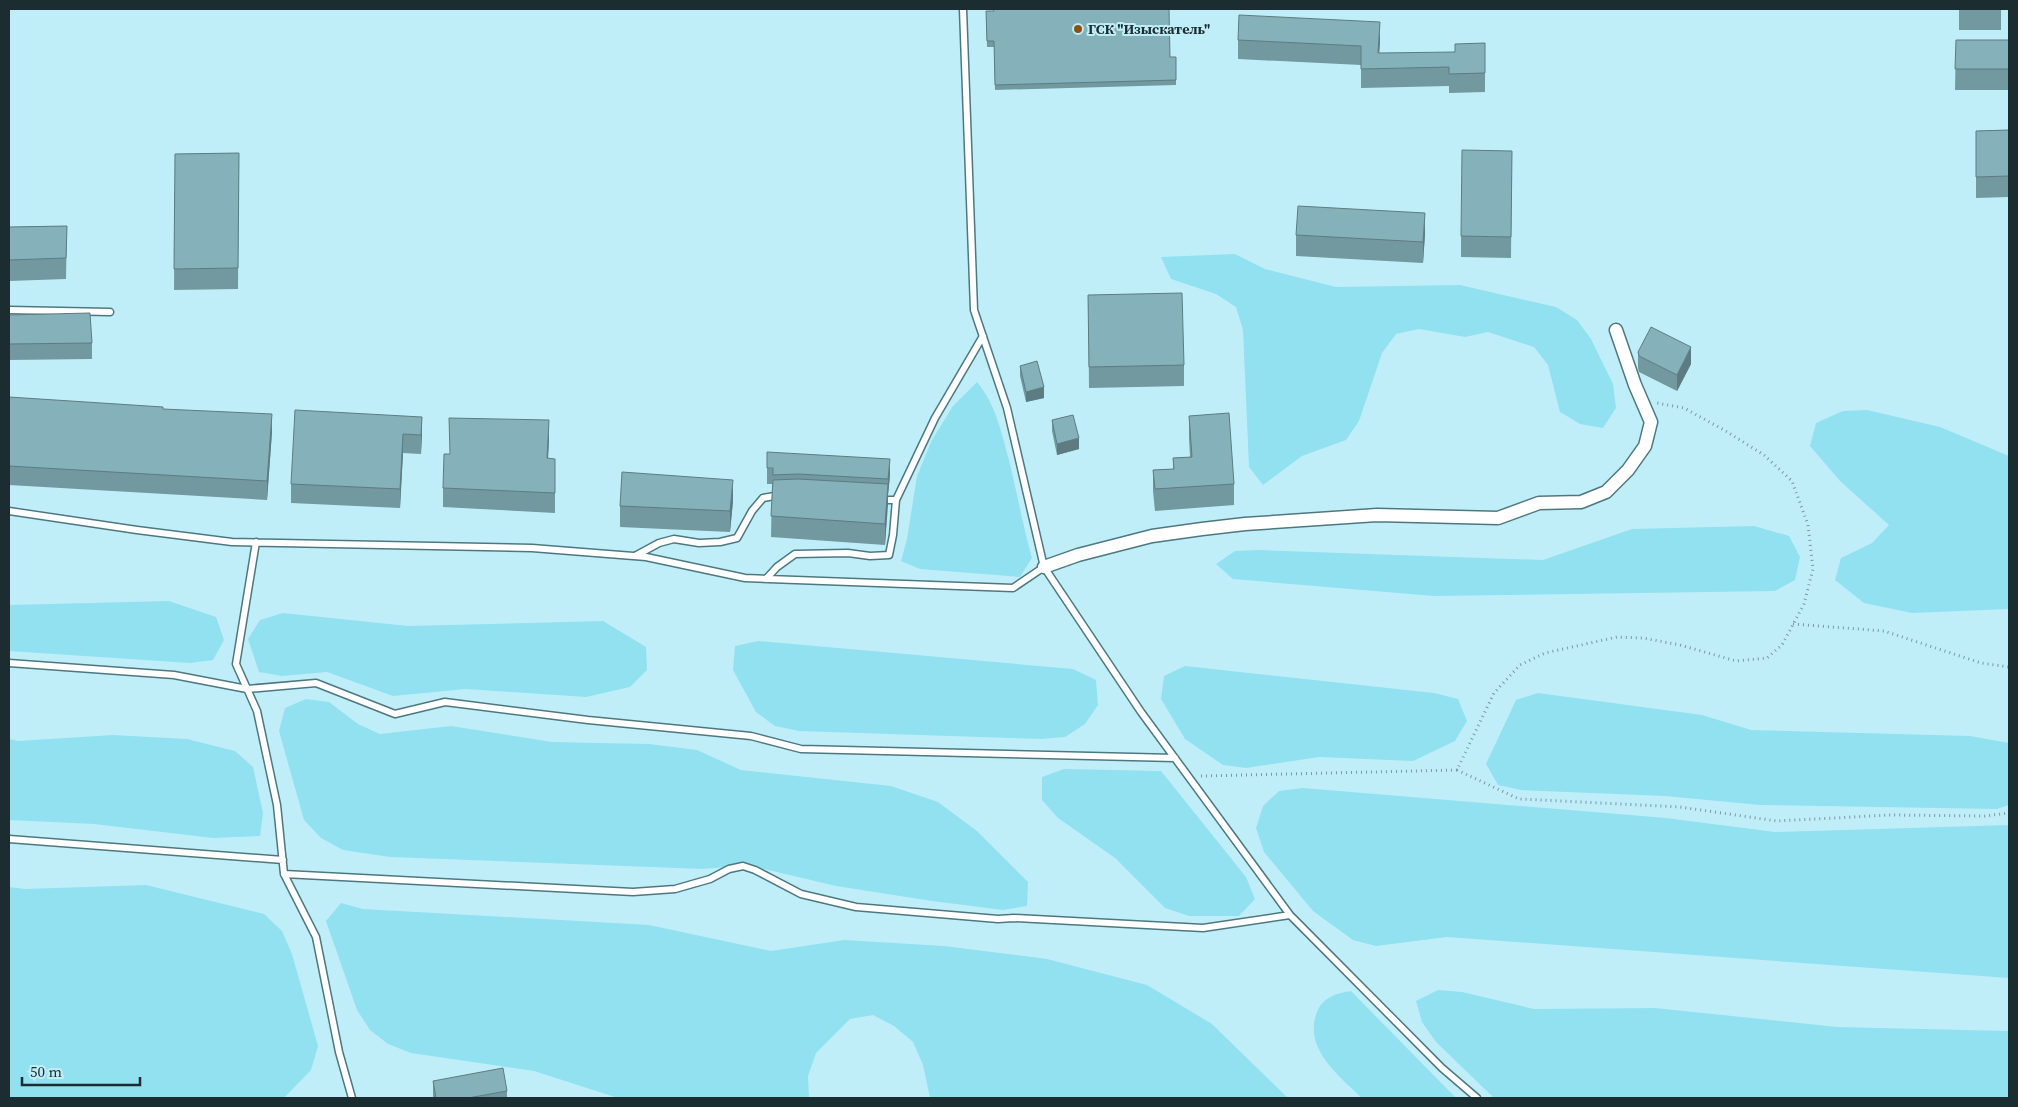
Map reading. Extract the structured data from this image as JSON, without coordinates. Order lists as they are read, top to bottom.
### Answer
{
  "places": ["ГСК \"Изыскатель\""],
  "scale_bar": "50 m"
}
